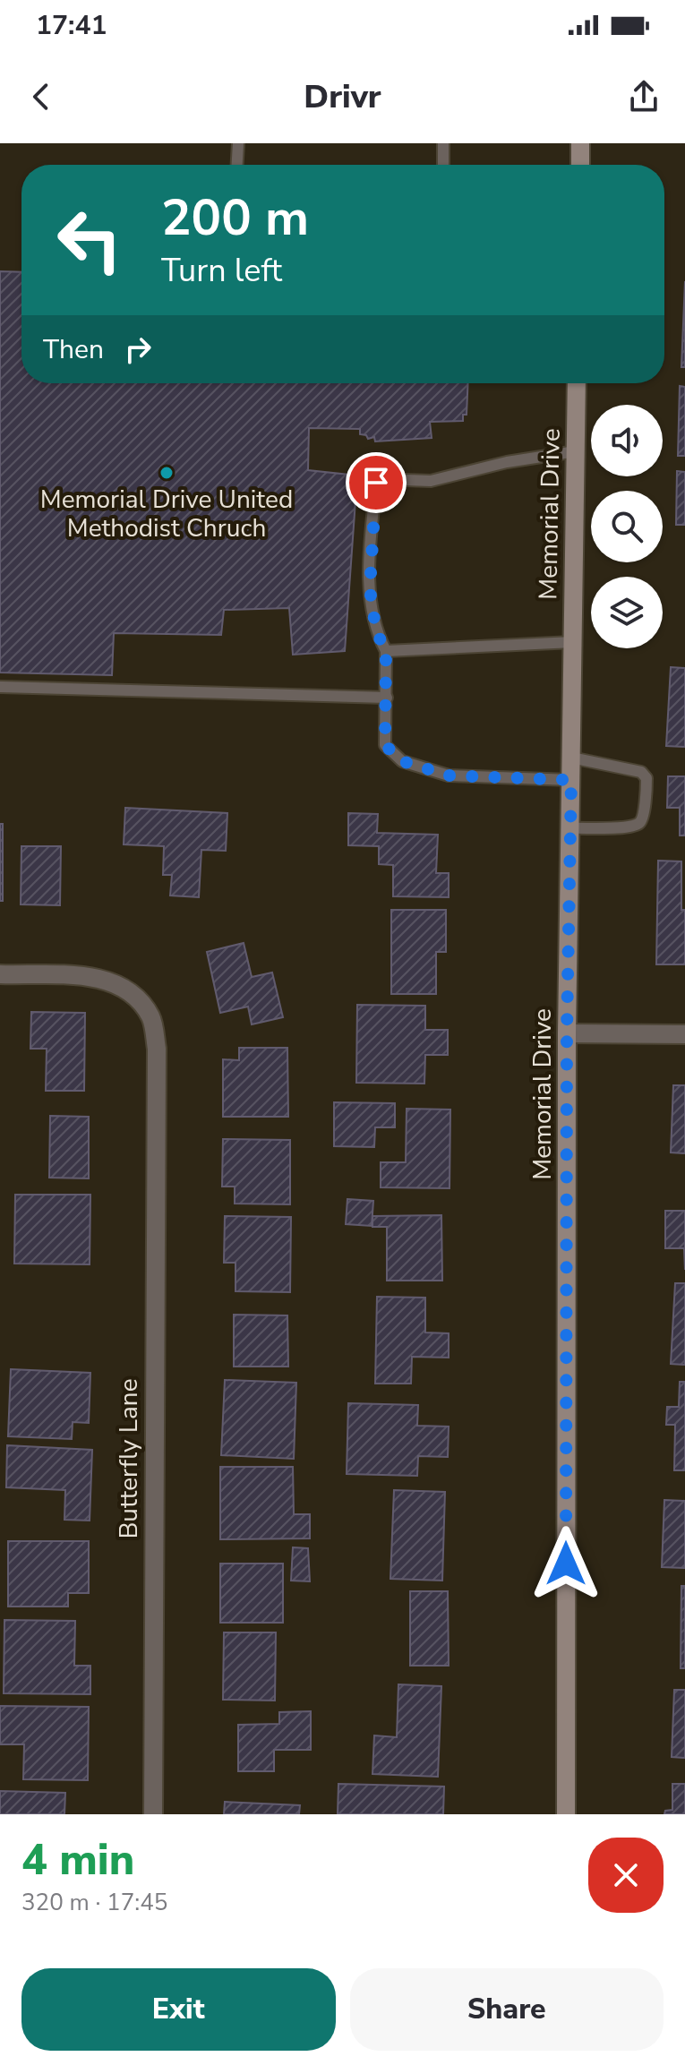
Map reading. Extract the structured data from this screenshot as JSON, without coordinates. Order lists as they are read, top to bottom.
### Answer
{
  "streets": {
    "main road": ["Memorial Drive"],
    "street": ["Butterfly Lane"]
  },
  "places": ["Memorial Drive United Methodist Chruch"],
  "page": {
    "status": "17:41",
    "header": "Drivr",
    "turn": ["200 m", "Turn left"],
    "then": "Then",
    "heading": ["4 min", "320 m · 17:45"],
    "buttons": ["Exit", "Share"]
  }
}
